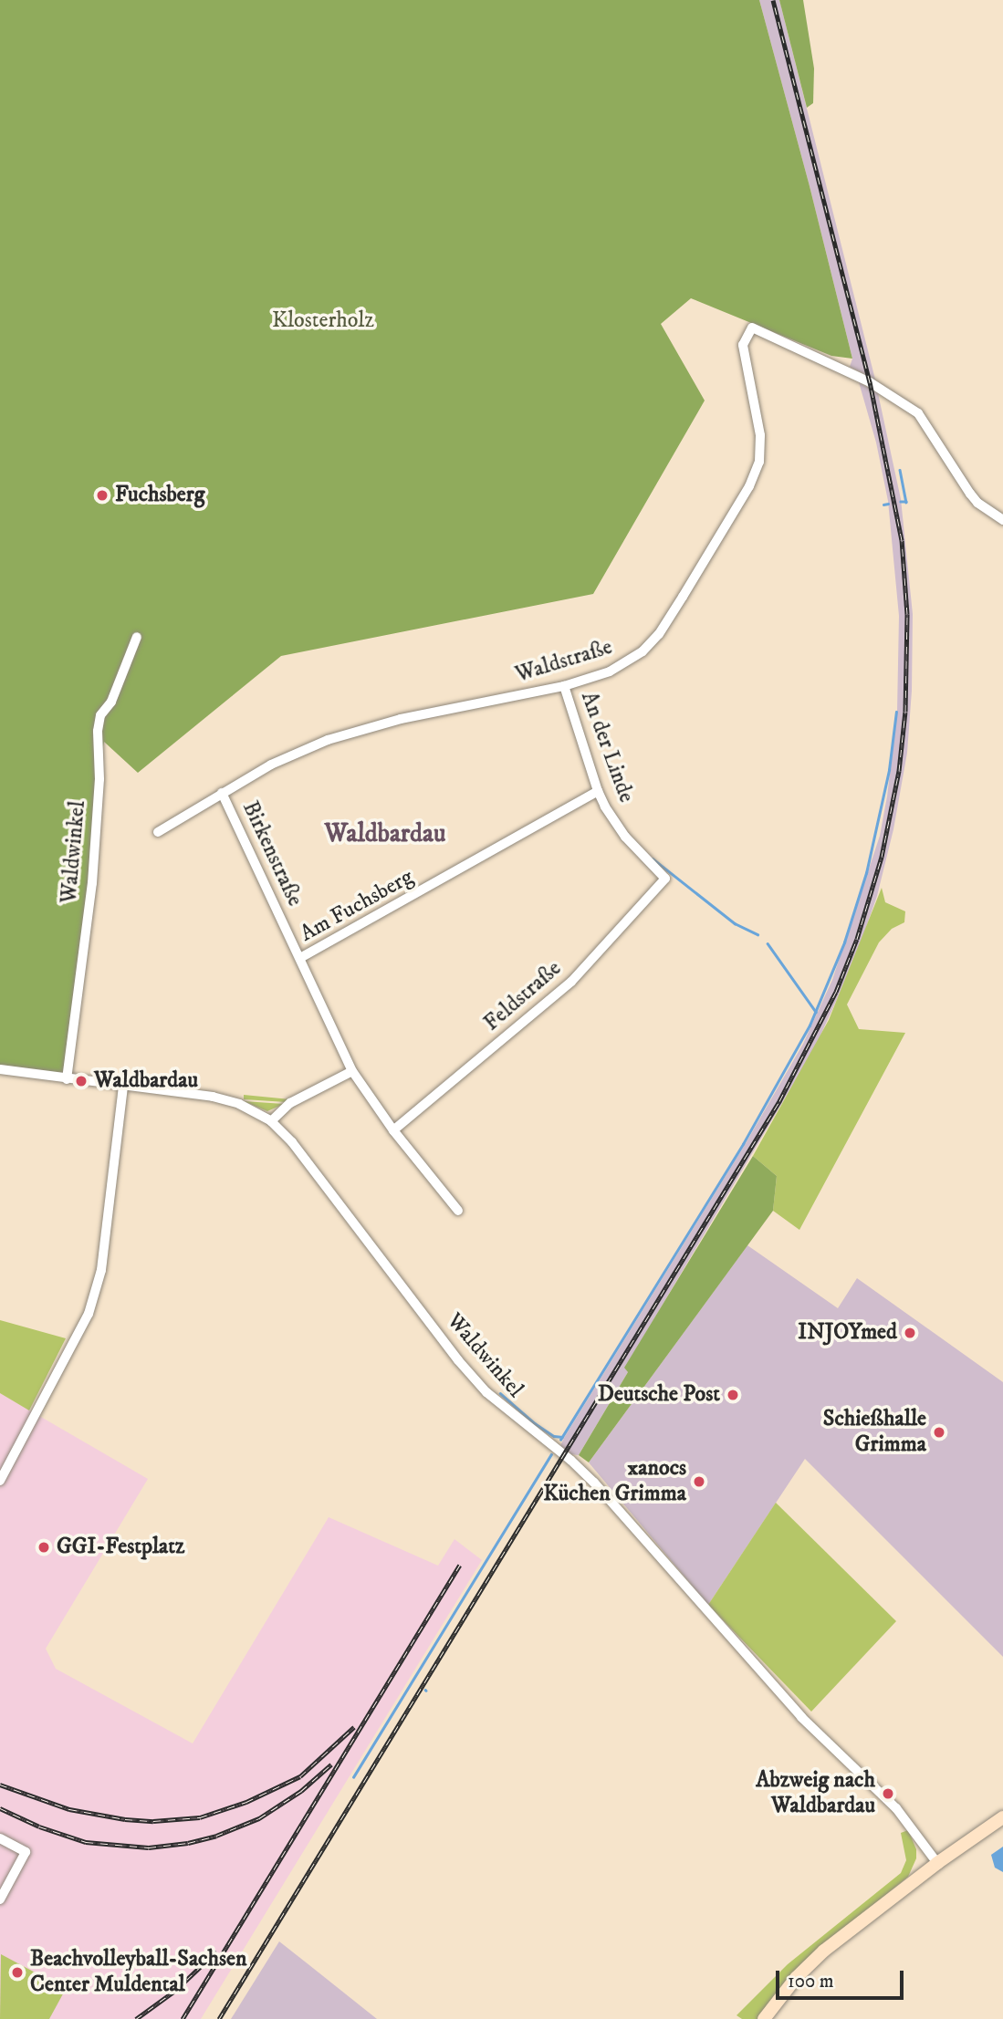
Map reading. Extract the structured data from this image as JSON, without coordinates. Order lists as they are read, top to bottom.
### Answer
{
  "streets": {
    "street": [
      "Waldstraße",
      "An der Linde",
      "Waldwinkel",
      "Birkenstraße",
      "Am Fuchsberg",
      "Feldstraße"
    ]
  },
  "crossings": [
    ["Waldstraße", "An der Linde"],
    ["Waldstraße", "Birkenstraße"],
    ["An der Linde", "Am Fuchsberg"],
    ["An der Linde", "Feldstraße"],
    ["Birkenstraße", "Am Fuchsberg"],
    ["Birkenstraße", "Feldstraße"]
  ],
  "districts": ["Waldbardau"],
  "parks": ["Klosterholz"],
  "places": [
    "Fuchsberg",
    "Waldbardau",
    "INJOYmed",
    "Deutsche Post",
    "Schießhalle Grimma",
    "xanocs Küchen Grimma",
    "GGI-Festplatz",
    "Abzweig nach Waldbardau",
    "Beachvolleyball-Sachsen Center Muldental"
  ],
  "scale_bar": "100 m"
}
